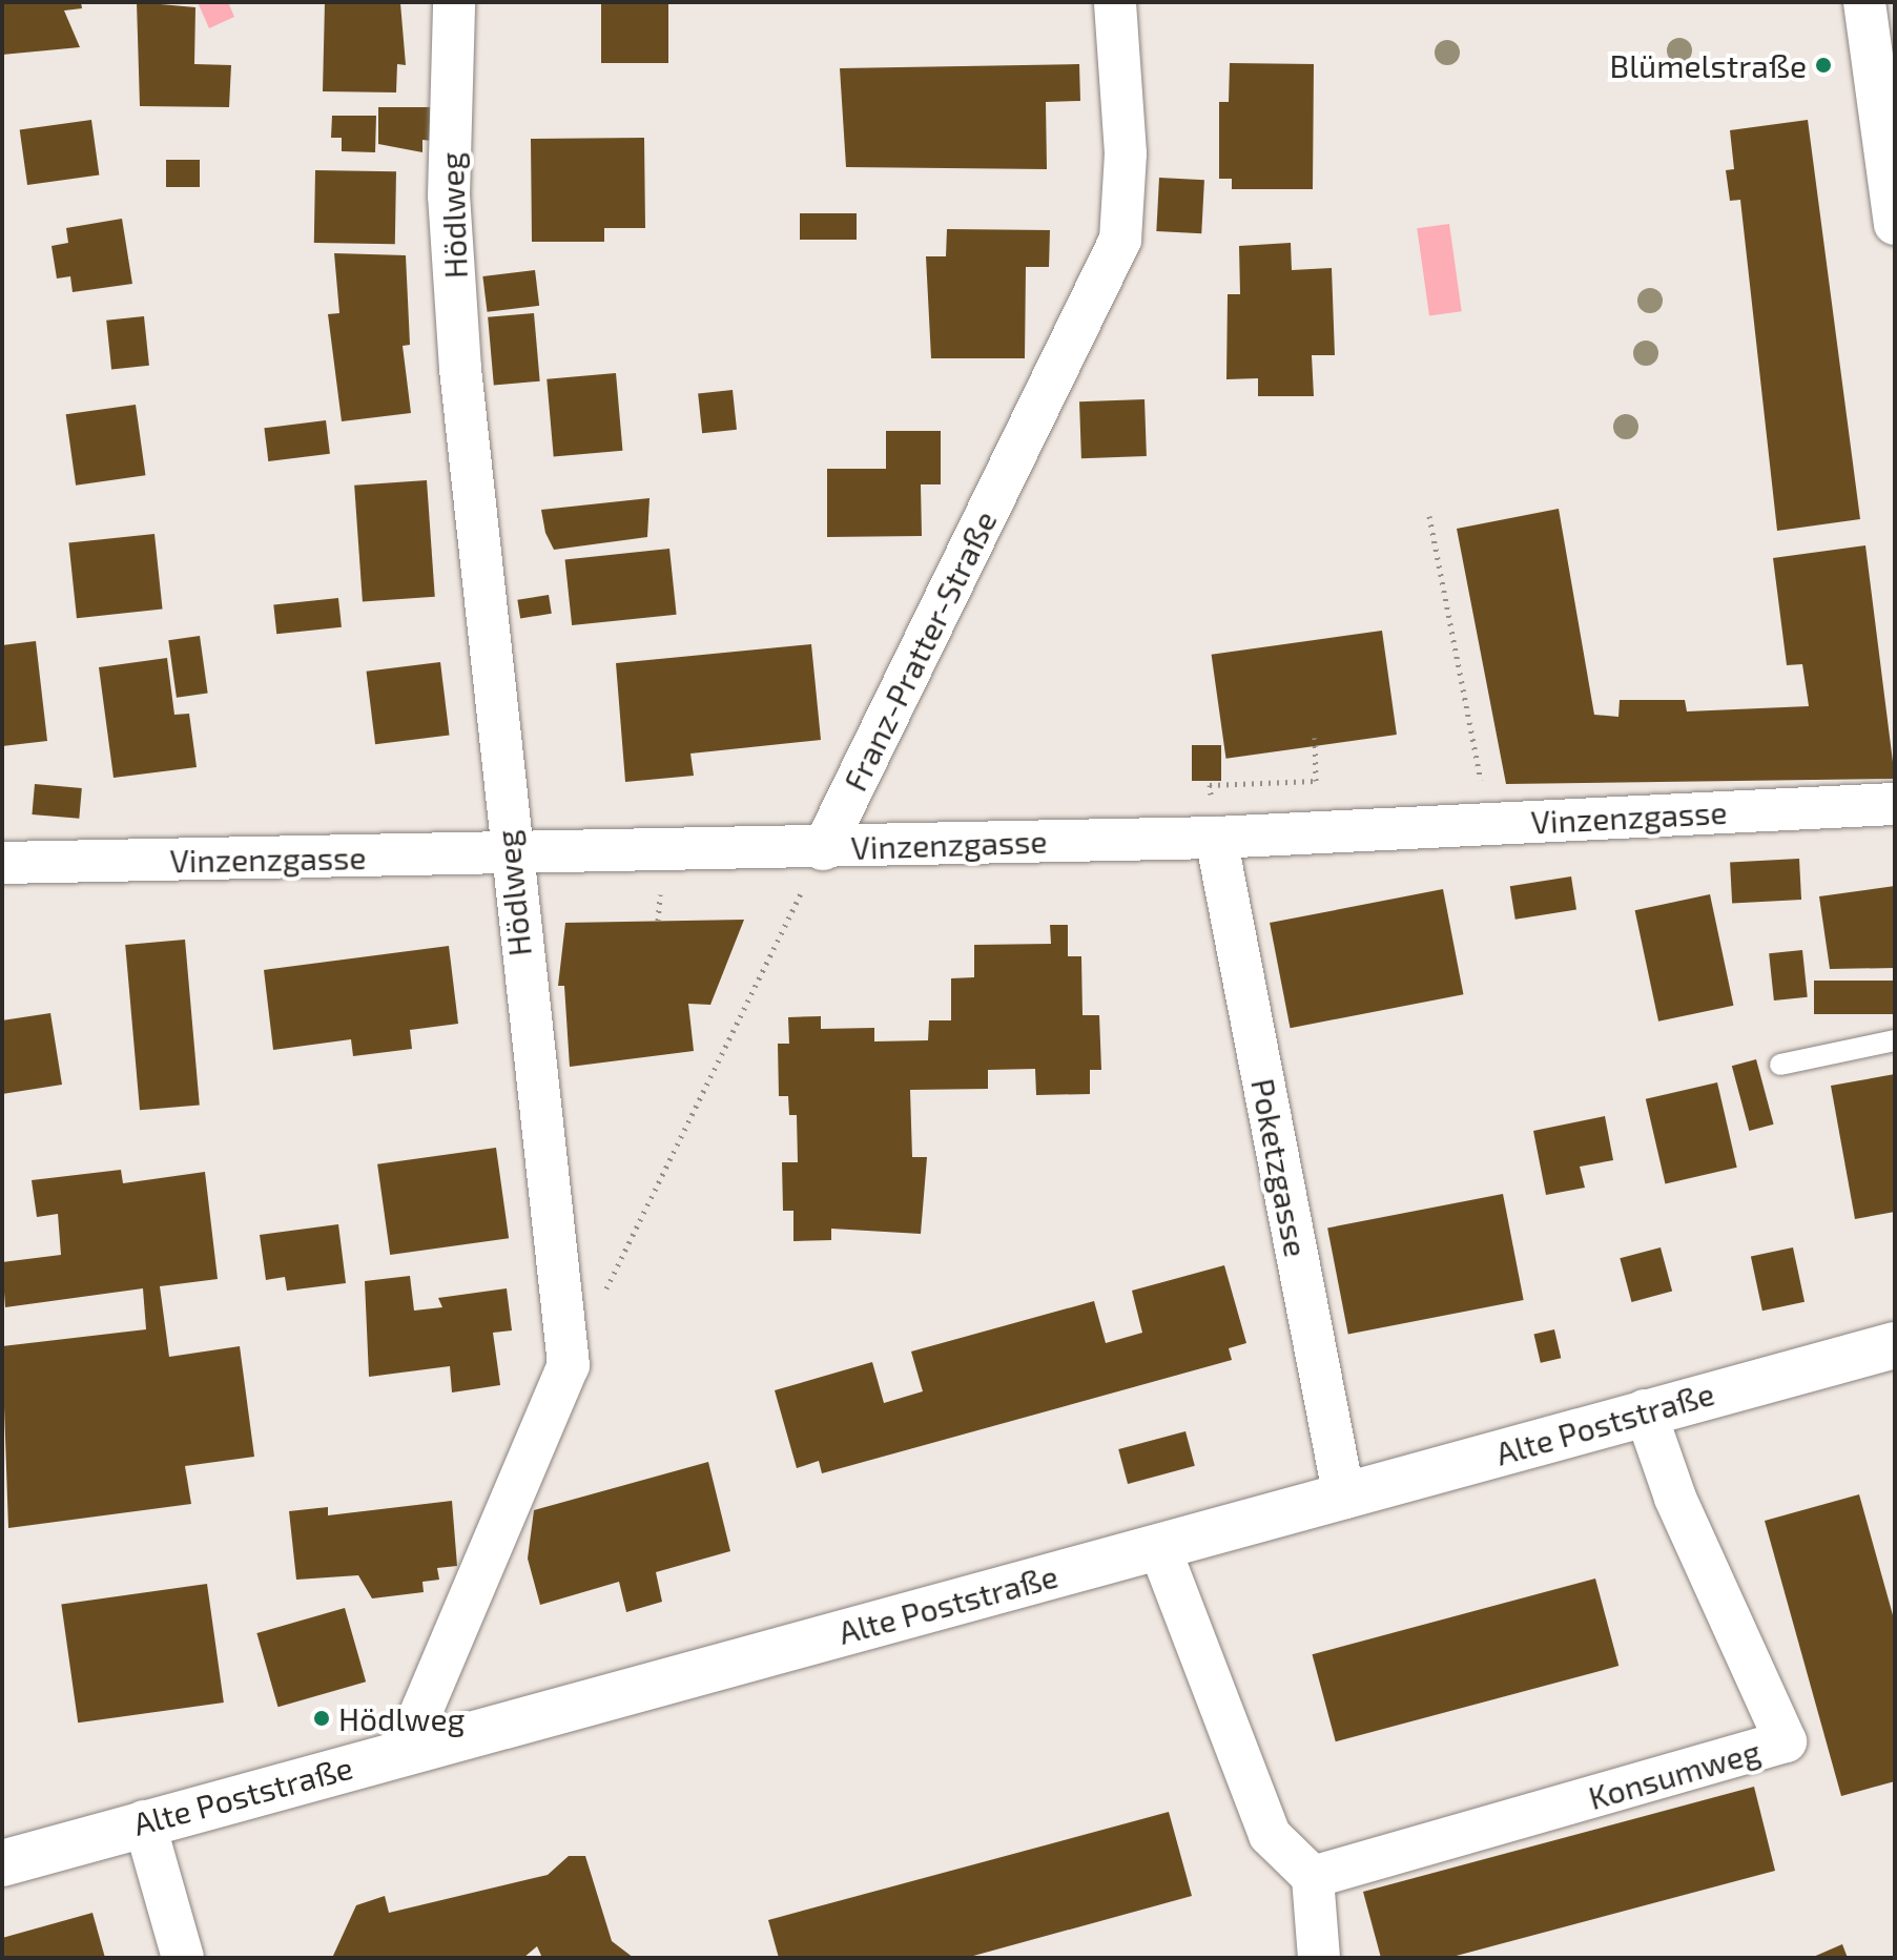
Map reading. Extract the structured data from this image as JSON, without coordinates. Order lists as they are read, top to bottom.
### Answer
{
  "streets": {
    "main road": ["Alte Poststraße"],
    "street": [
      "Hödlweg",
      "Franz-Pratter-Straße",
      "Vinzenzgasse",
      "Poketzgasse",
      "Konsumweg"
    ]
  },
  "crossings": [
    ["Hödlweg", "Vinzenzgasse"],
    ["Hödlweg", "Alte Poststraße"],
    ["Franz-Pratter-Straße", "Vinzenzgasse"],
    ["Vinzenzgasse", "Poketzgasse"],
    ["Poketzgasse", "Alte Poststraße"],
    ["Alte Poststraße", "Konsumweg"]
  ],
  "places": ["Blümelstraße", "Hödlweg"]
}
